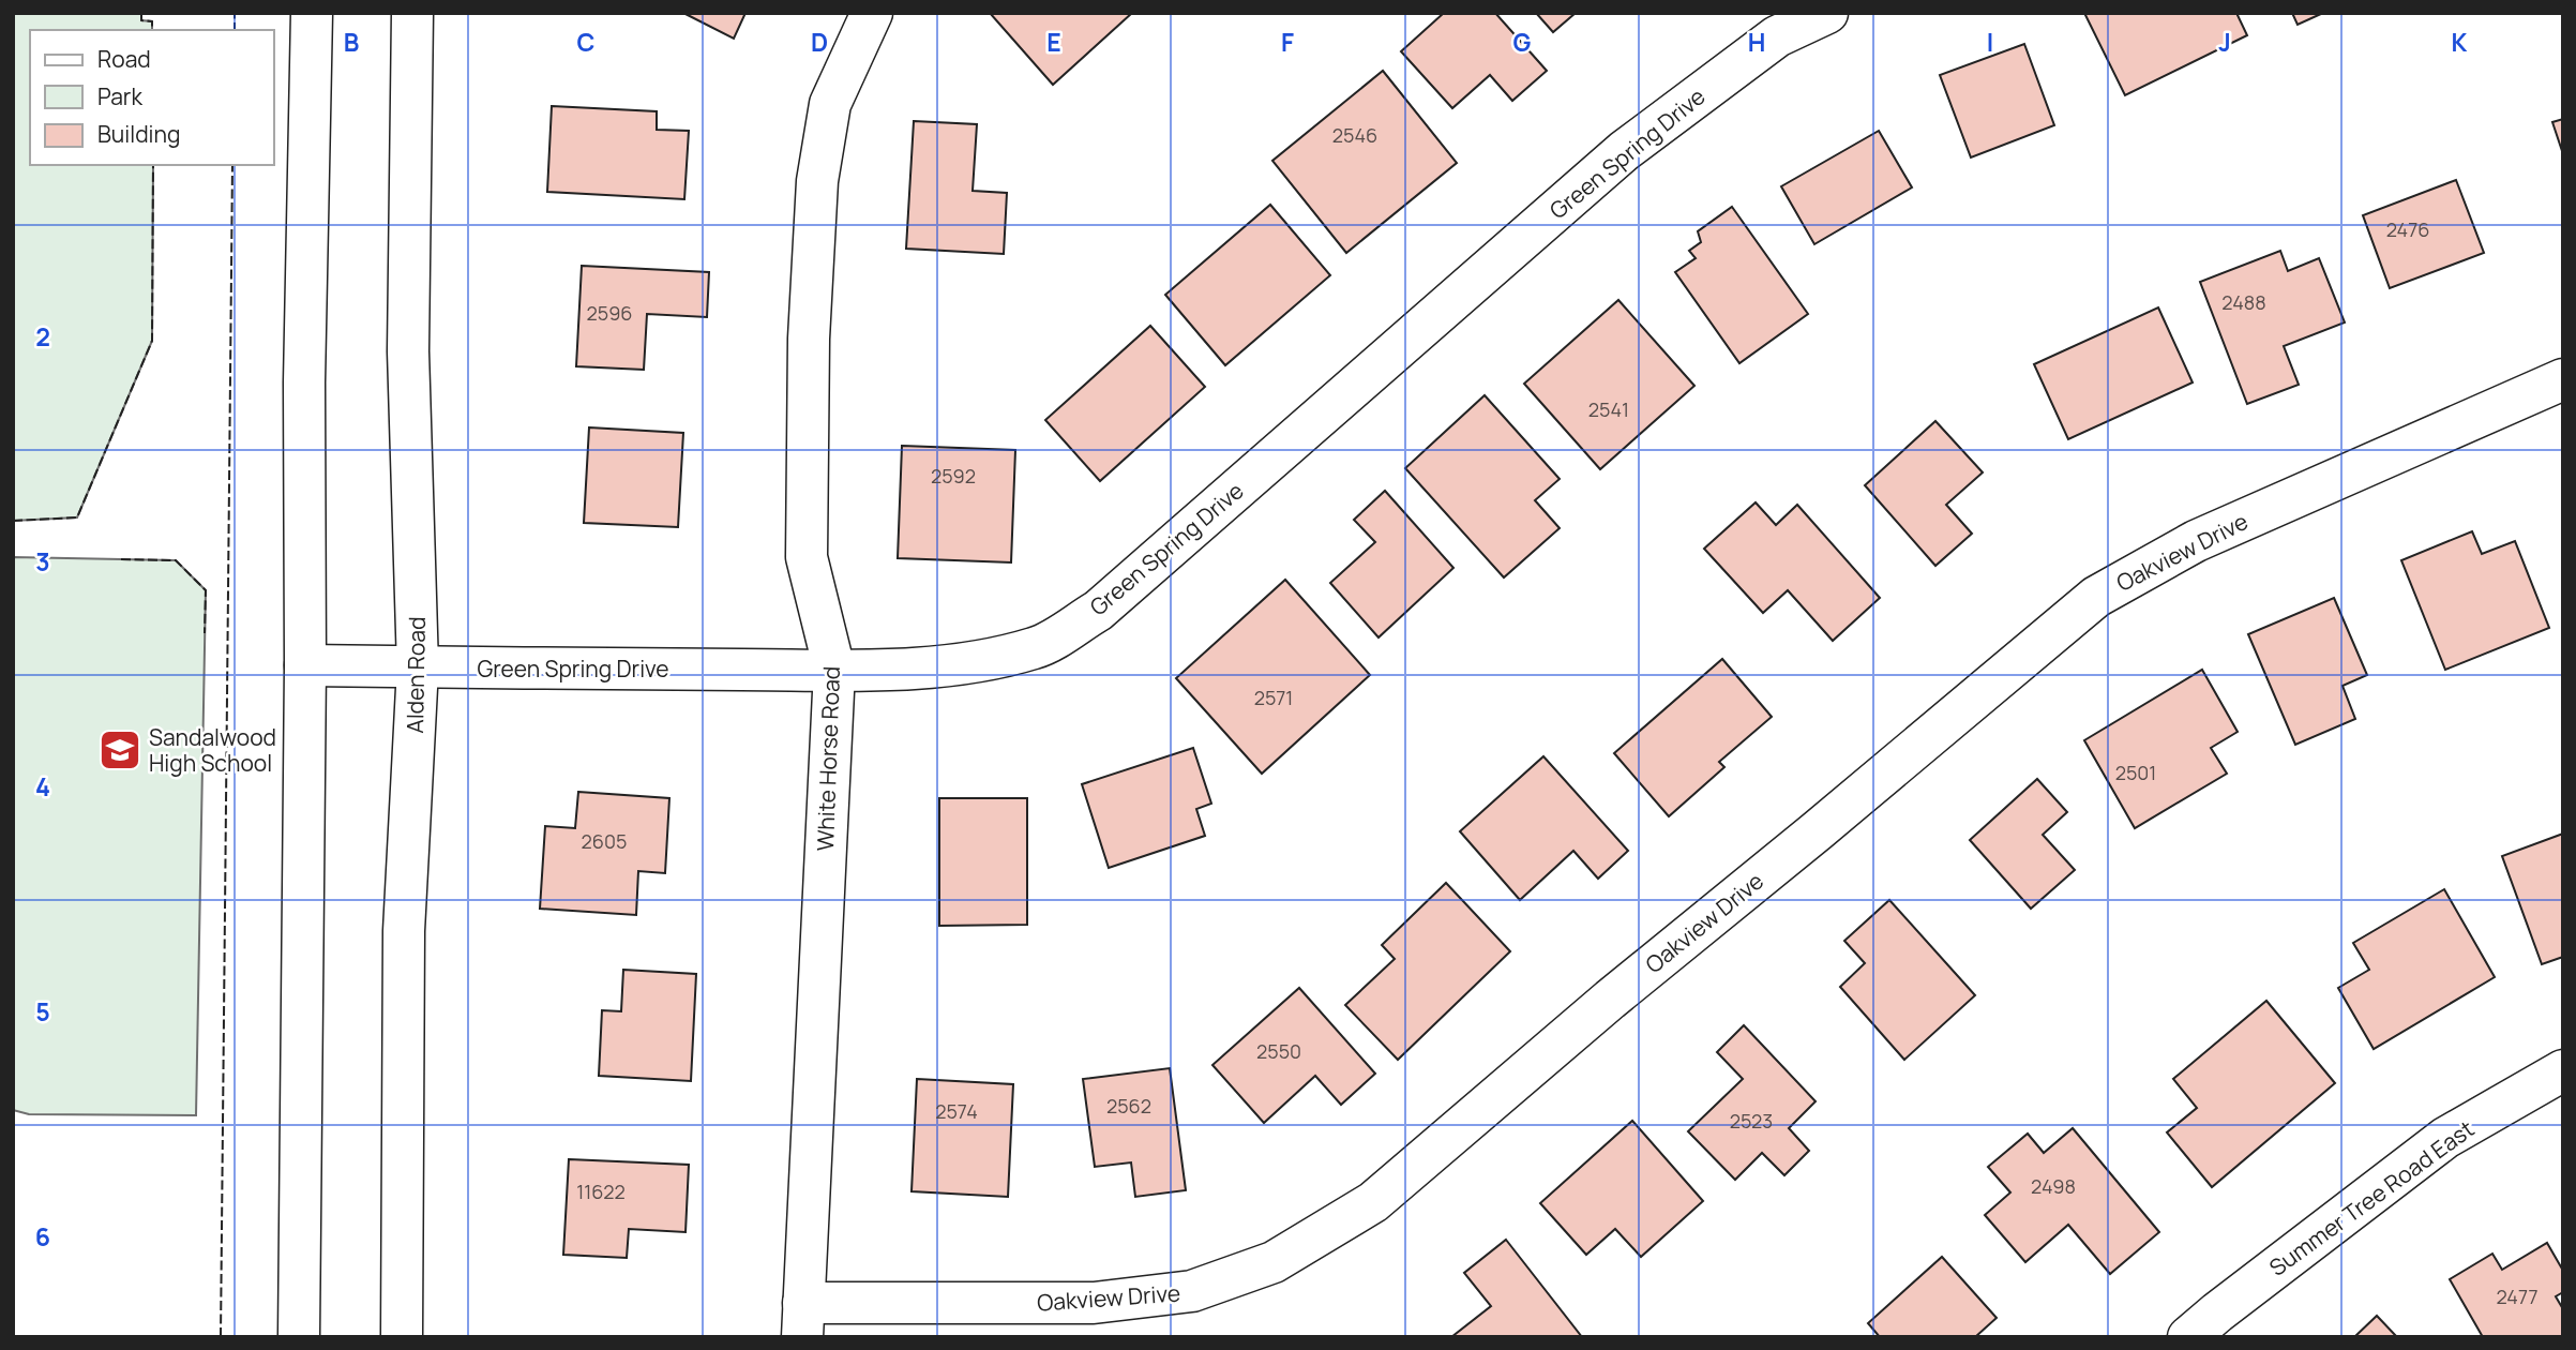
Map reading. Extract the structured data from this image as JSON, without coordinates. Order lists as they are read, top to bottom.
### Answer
{
  "streets": {
    "street": [
      "Green Spring Drive",
      "Oakview Drive",
      "Alden Road",
      "White Horse Road",
      "Summer Tree Road East"
    ]
  },
  "crossings": [
    ["Green Spring Drive", "Alden Road"],
    ["Green Spring Drive", "White Horse Road"],
    ["Oakview Drive", "White Horse Road"]
  ],
  "places": {
    "school or university": ["Sandalwood High School"]
  },
  "house_numbers": [
    "2546",
    "2476",
    "2488",
    "2596",
    "2541",
    "2592",
    "2571",
    "2501",
    "2605",
    "2550",
    "2562",
    "2574",
    "2523",
    "2498",
    "11622",
    "2477"
  ],
  "legend": ["Road", "Park", "Building"],
  "grid": {
    "columns": [
      "B",
      "C",
      "D",
      "E",
      "F",
      "G",
      "H",
      "I",
      "J",
      "K"
    ],
    "rows": [
      "2",
      "3",
      "4",
      "5",
      "6"
    ]
  }
}
